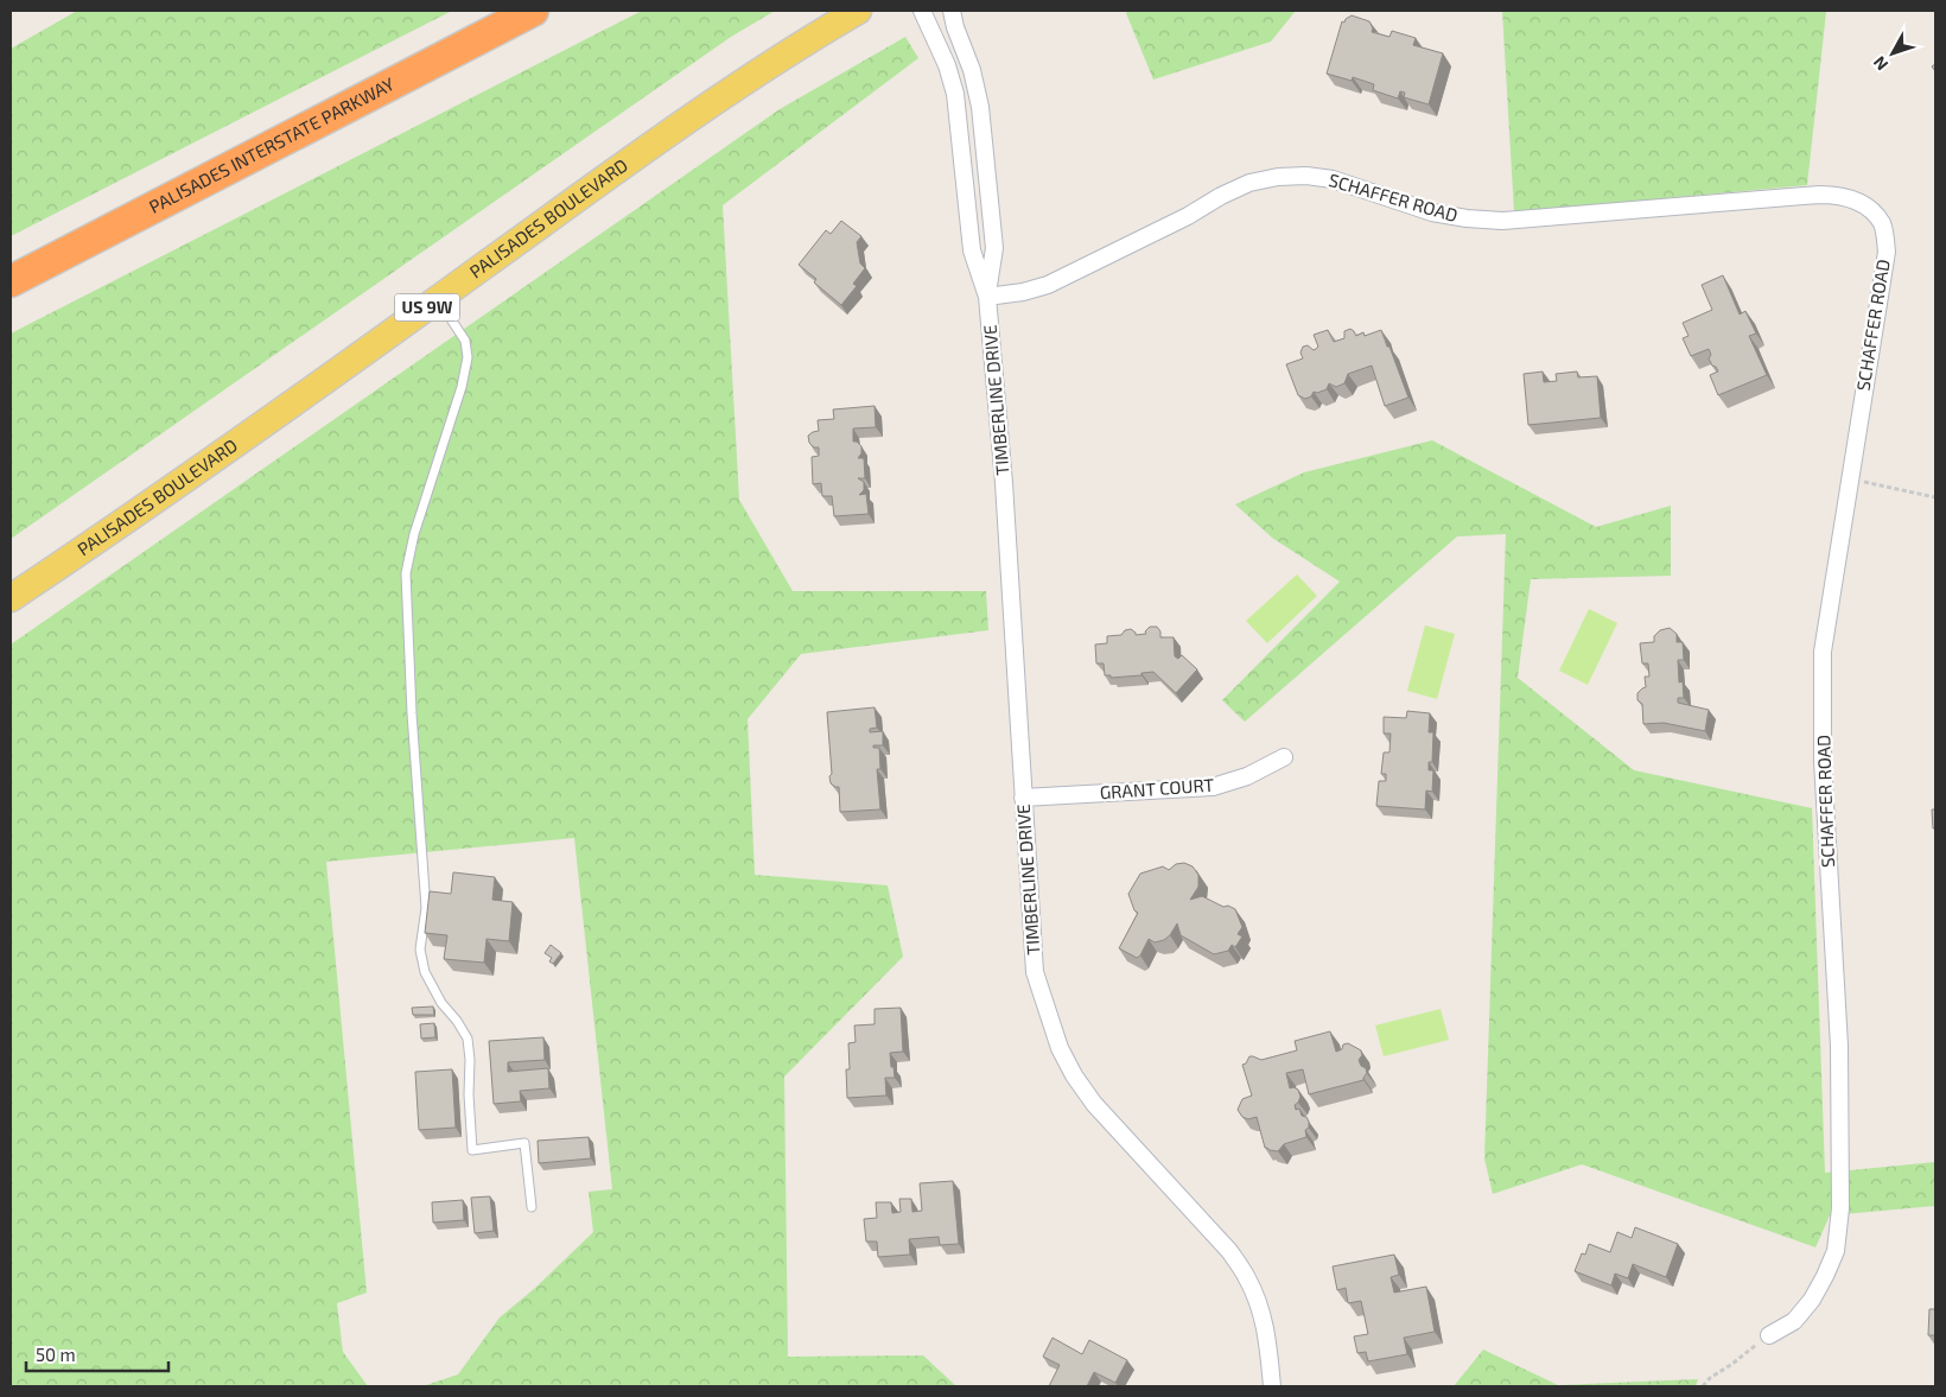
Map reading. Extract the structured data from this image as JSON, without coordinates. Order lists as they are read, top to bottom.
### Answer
{
  "streets": {
    "highway": ["PALISADES INTERSTATE PARKWAY"],
    "main road": ["PALISADES BOULEVARD", "US 9W"],
    "street": ["SCHAFFER ROAD", "TIMBERLINE DRIVE", "GRANT COURT"]
  },
  "crossings": [
    ["SCHAFFER ROAD", "TIMBERLINE DRIVE"],
    ["TIMBERLINE DRIVE", "GRANT COURT"]
  ],
  "scale_bar": "50 m",
  "north": "bottom left"
}
